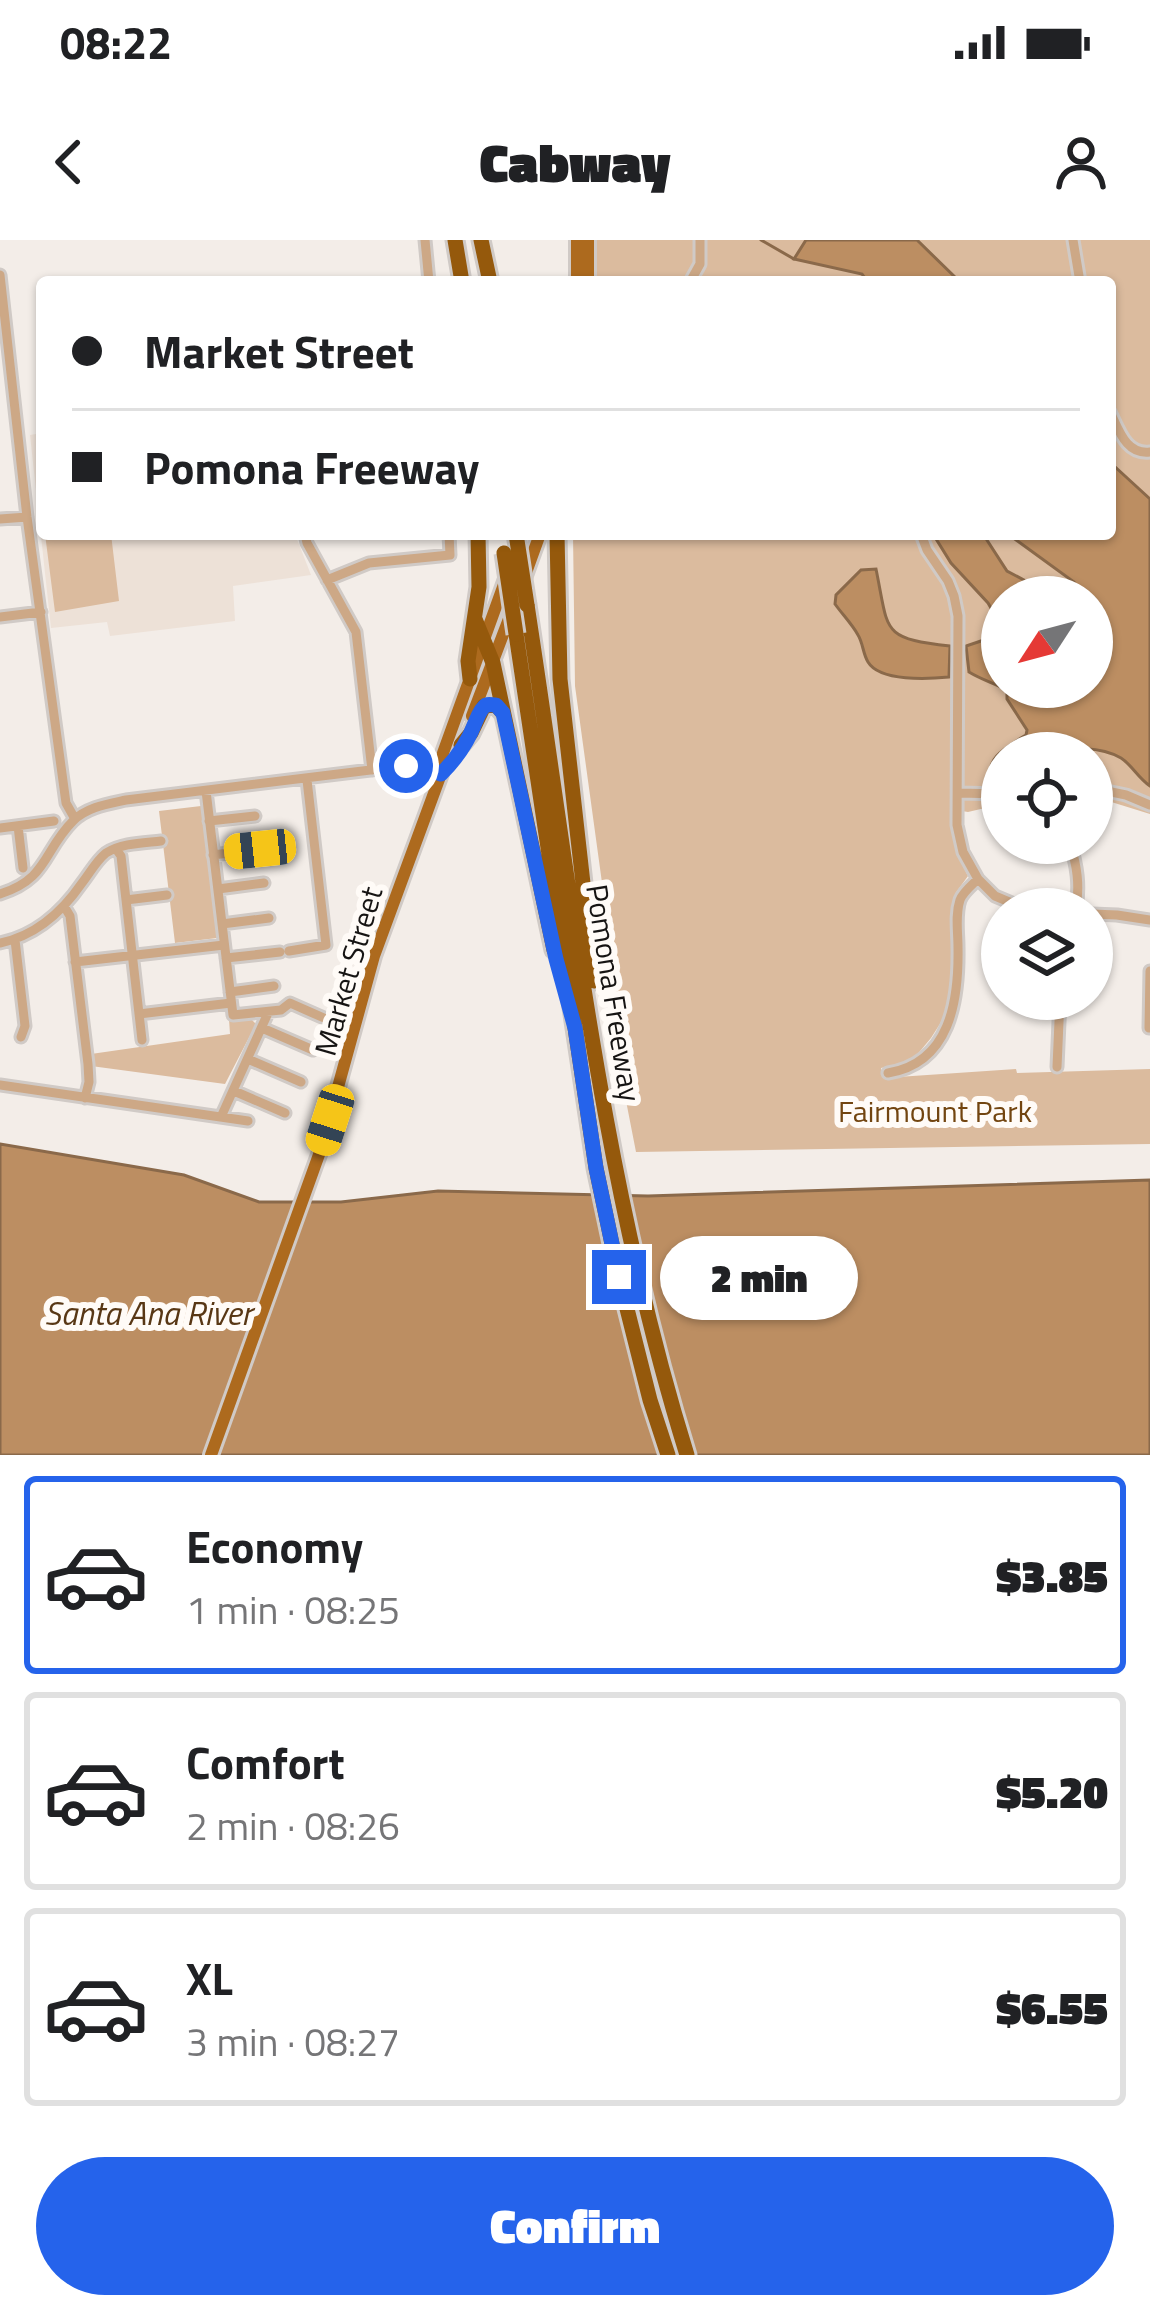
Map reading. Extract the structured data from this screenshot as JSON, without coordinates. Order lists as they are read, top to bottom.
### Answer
{
  "streets": {
    "highway": ["Pomona Freeway"],
    "main road": ["Market Street"]
  },
  "water": ["Santa Ana River"],
  "parks": ["Fairmount Park"],
  "north": "bottom left",
  "page": {
    "status": "08:22",
    "header": "Cabway",
    "banner": ["Market Street", "Pomona Freeway"],
    "bubble": "2 min",
    "list": [
      {
        "name": "Economy",
        "note": "1 min · 08:25",
        "value": "$3.85"
      },
      {
        "name": "Comfort",
        "note": "2 min · 08:26",
        "value": "$5.20"
      },
      {
        "name": "XL",
        "note": "3 min · 08:27",
        "value": "$6.55"
      }
    ],
    "buttons": "Confirm"
  }
}
